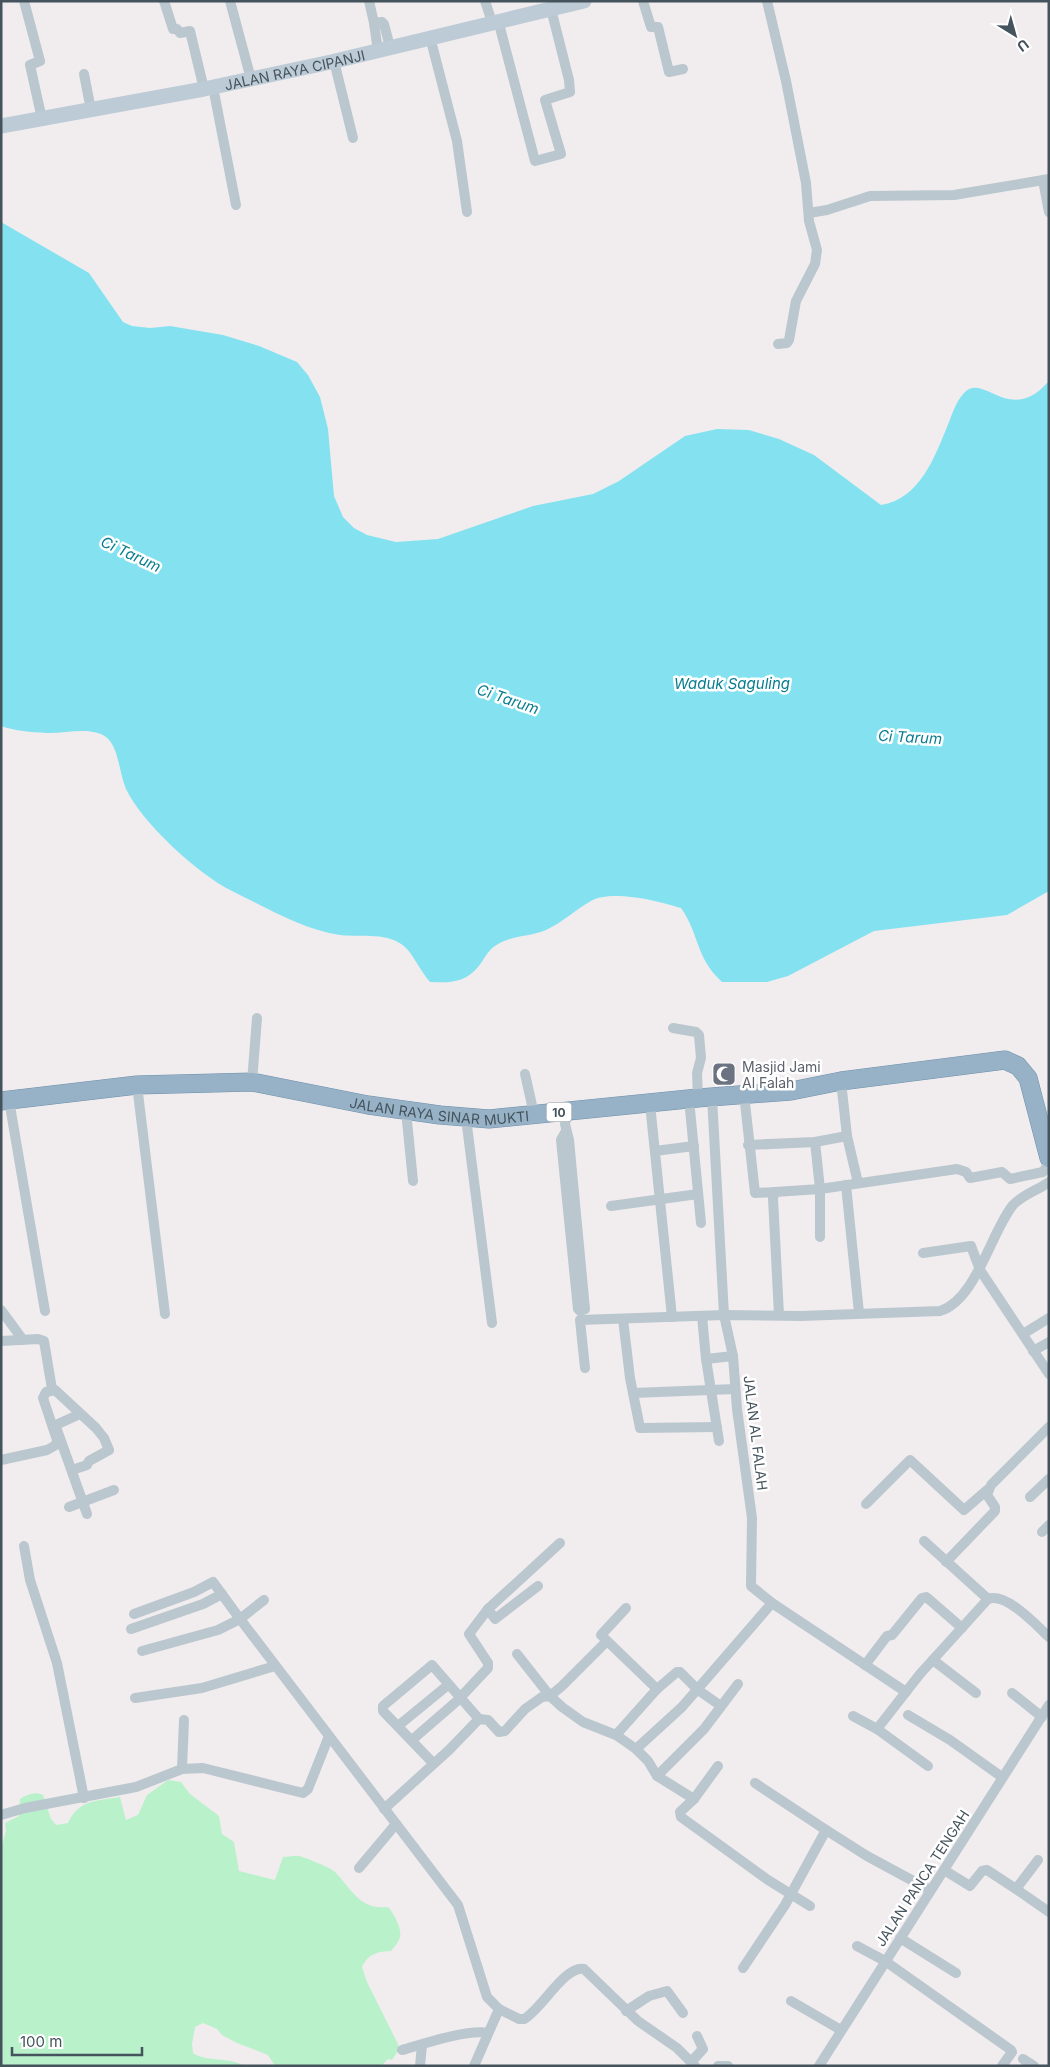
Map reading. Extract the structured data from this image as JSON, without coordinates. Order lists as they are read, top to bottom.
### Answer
{
  "streets": {
    "highway": ["JALAN RAYA SINAR MUKTI", "10"],
    "main road": ["JALAN RAYA CIPANJI"],
    "street": ["JALAN AL FALAH", "JALAN PANCA TENGAH"]
  },
  "crossings": [
    ["JALAN RAYA SINAR MUKTI", "JALAN AL FALAH"]
  ],
  "water": ["Ci Tarum", "Waduk Saguling"],
  "places": {
    "mosque": ["Masjid Jami Al Falah"]
  },
  "scale_bar": "100 m",
  "north": "bottom right"
}
